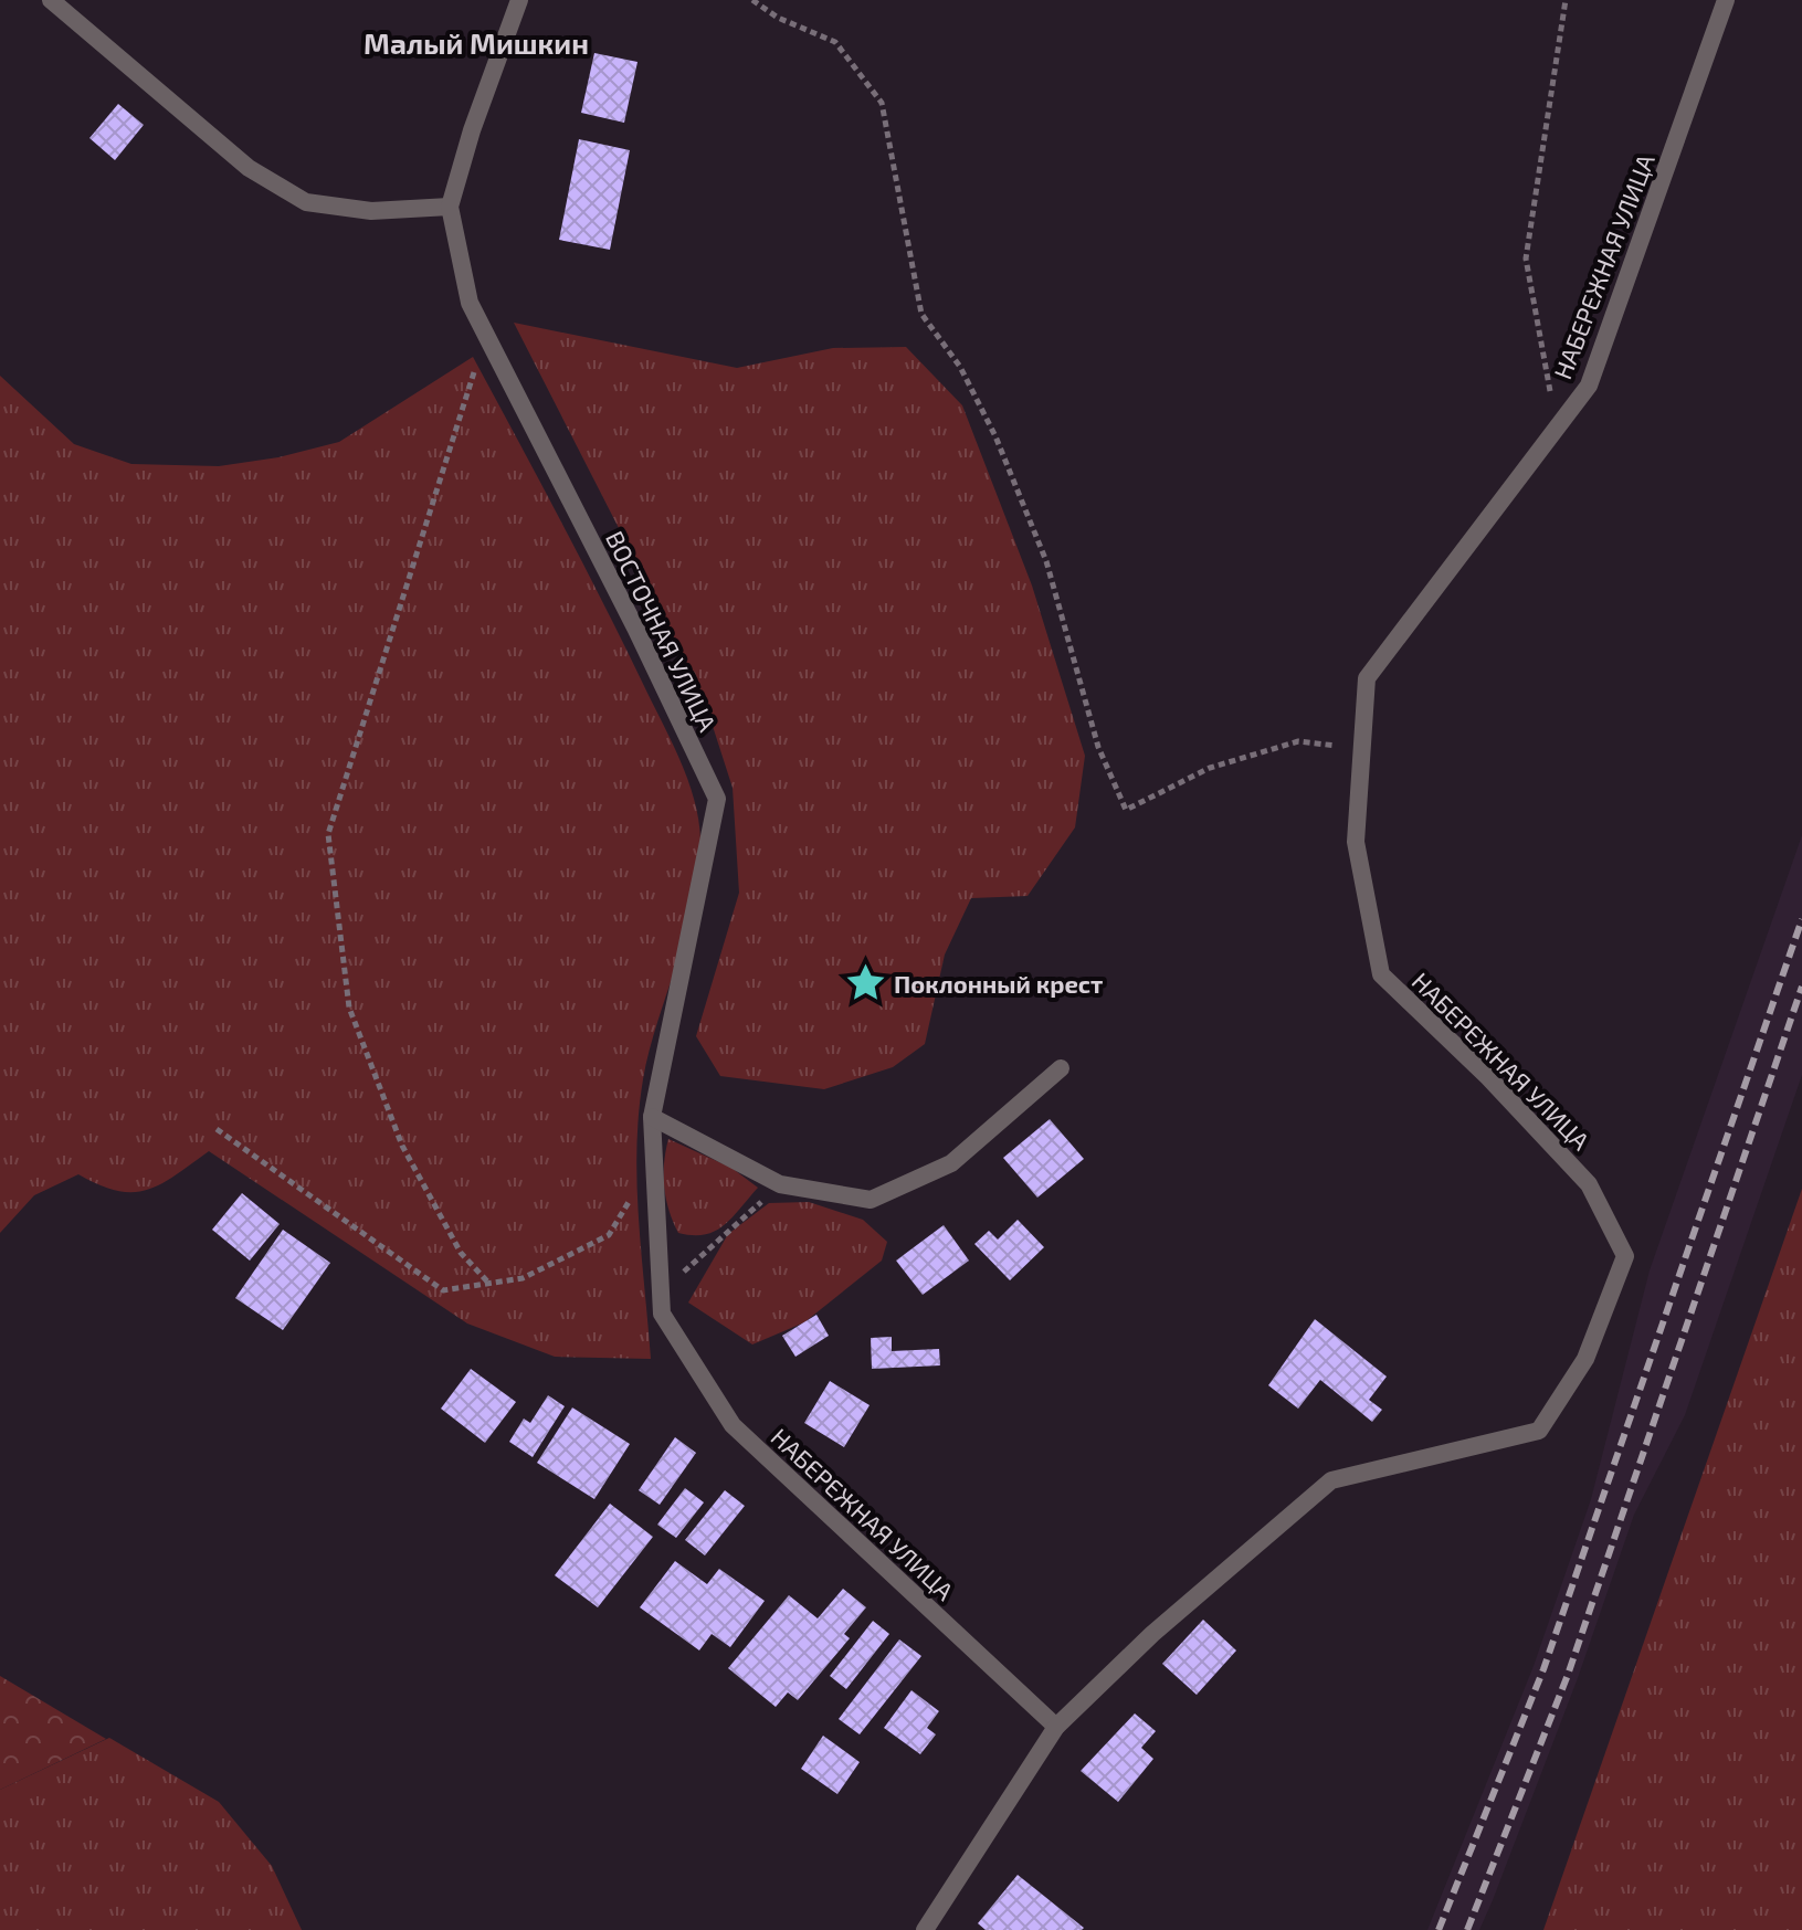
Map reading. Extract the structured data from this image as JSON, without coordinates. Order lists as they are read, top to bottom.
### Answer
{
  "streets": {
    "street": ["НАБЕРЕЖНАЯ УЛИЦА", "ВОСТОЧНАЯ УЛИЦА"]
  },
  "crossings": [
    ["НАБЕРЕЖНАЯ УЛИЦА", "ВОСТОЧНАЯ УЛИЦА"]
  ],
  "districts": ["Малый Мишкин"],
  "places": {
    "place": ["Поклонный крест"]
  }
}
